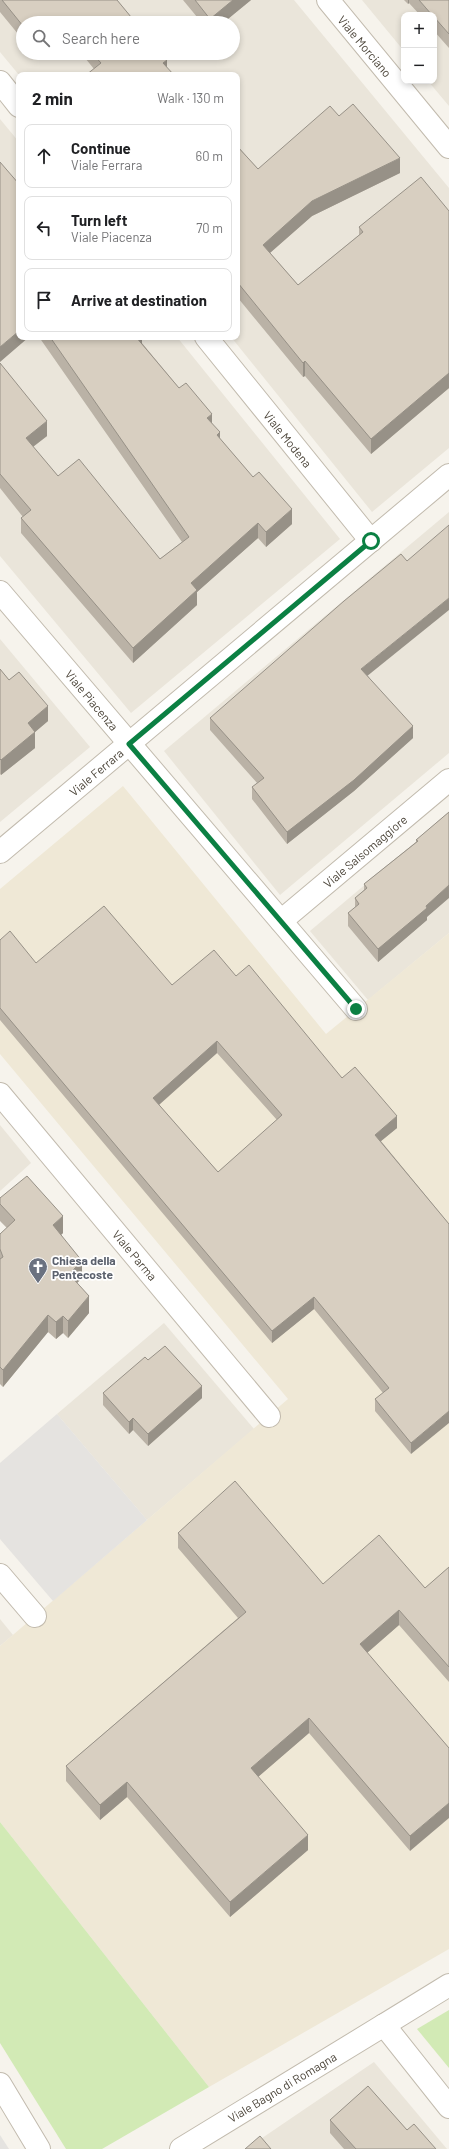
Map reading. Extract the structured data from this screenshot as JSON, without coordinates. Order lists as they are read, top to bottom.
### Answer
{
  "streets": {
    "street": [
      "Viale Morciano",
      "Viale Modena",
      "Viale Piacenza",
      "Viale Ferrara",
      "Viale Salsomaggiore",
      "Viale Parma",
      "Viale Bagno di Romagna"
    ]
  },
  "crossings": [
    ["Viale Modena", "Viale Ferrara"],
    ["Viale Piacenza", "Viale Ferrara"],
    ["Viale Piacenza", "Viale Salsomaggiore"]
  ],
  "places": {
    "church": ["Chiesa della Pentecoste"]
  },
  "page": {
    "map_buttons": ["+", "−"],
    "search": "Search here",
    "heading": ["2 min", "Walk · 130 m"],
    "list": [
      ["Continue", "Viale Ferrara", "60 m"],
      ["Turn left", "Viale Piacenza", "70 m"],
      "Arrive at destination"
    ]
  }
}
